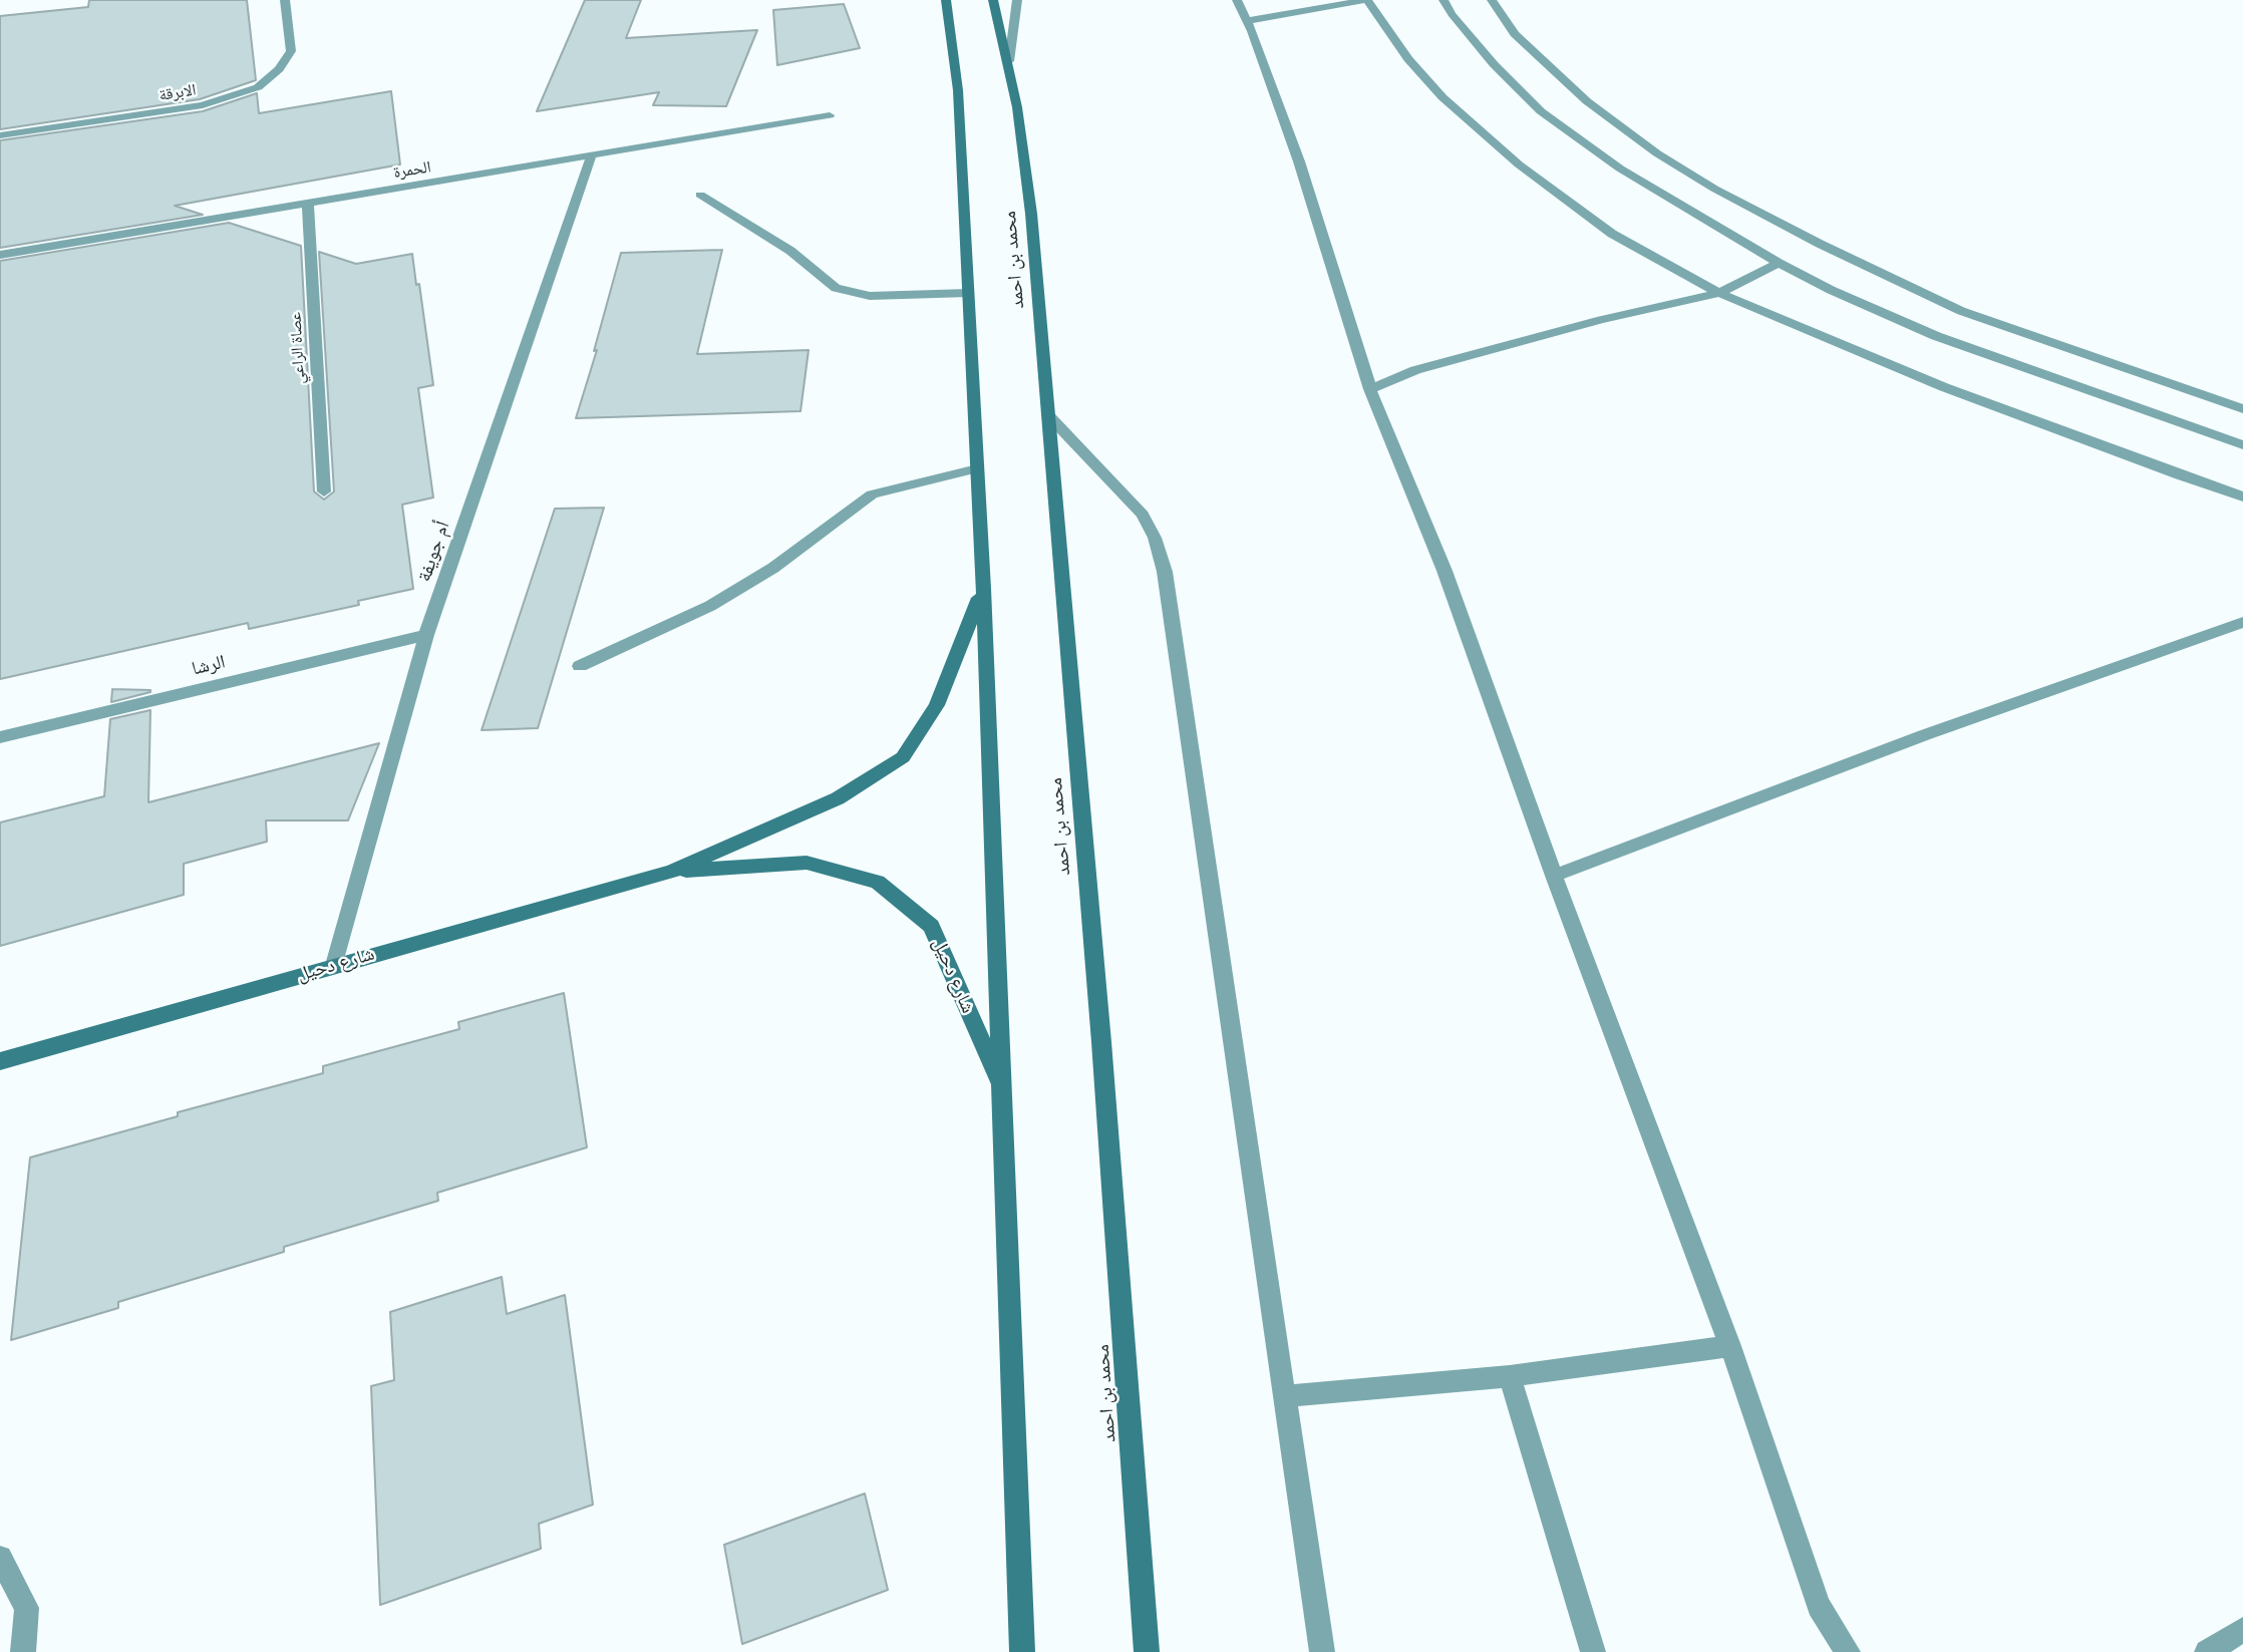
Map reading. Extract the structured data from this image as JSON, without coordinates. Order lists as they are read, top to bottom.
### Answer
{
  "streets": {
    "street": [
      "الابرقة",
      "الحمرة",
      "محمد بن احمد",
      "عصاة الراعي",
      "أم جويفة",
      "الرشا",
      "شارع دحيل"
    ]
  },
  "crossings": [
    ["الحمرة", "عصاة الراعي"],
    ["الحمرة", "أم جويفة"],
    ["أم جويفة", "الرشا"],
    ["أم جويفة", "شارع دحيل"]
  ]
}
